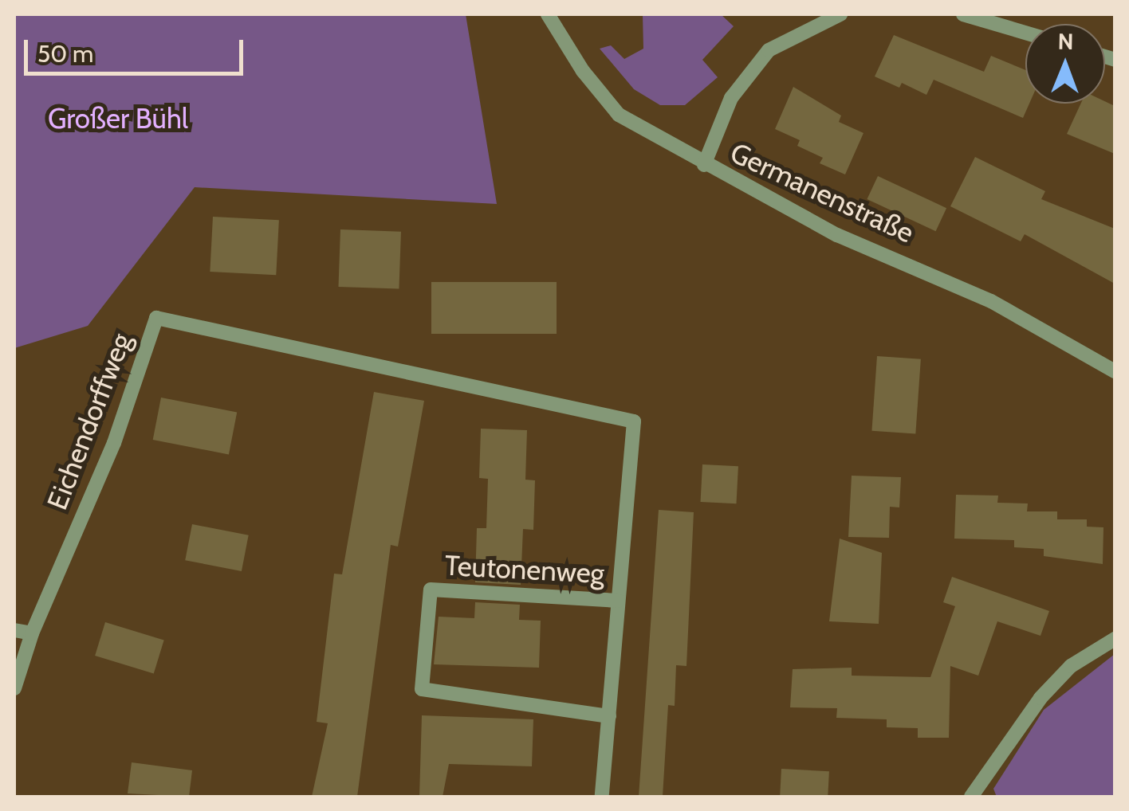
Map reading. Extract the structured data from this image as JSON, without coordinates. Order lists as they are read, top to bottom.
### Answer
{
  "streets": {
    "street": ["Germanenstraße", "Eichendorffweg", "Teutonenweg"]
  },
  "crossings": [
    ["Eichendorffweg", "Teutonenweg"]
  ],
  "parks": ["Großer Bühl"],
  "scale_bar": "50 m",
  "north": "top"
}
